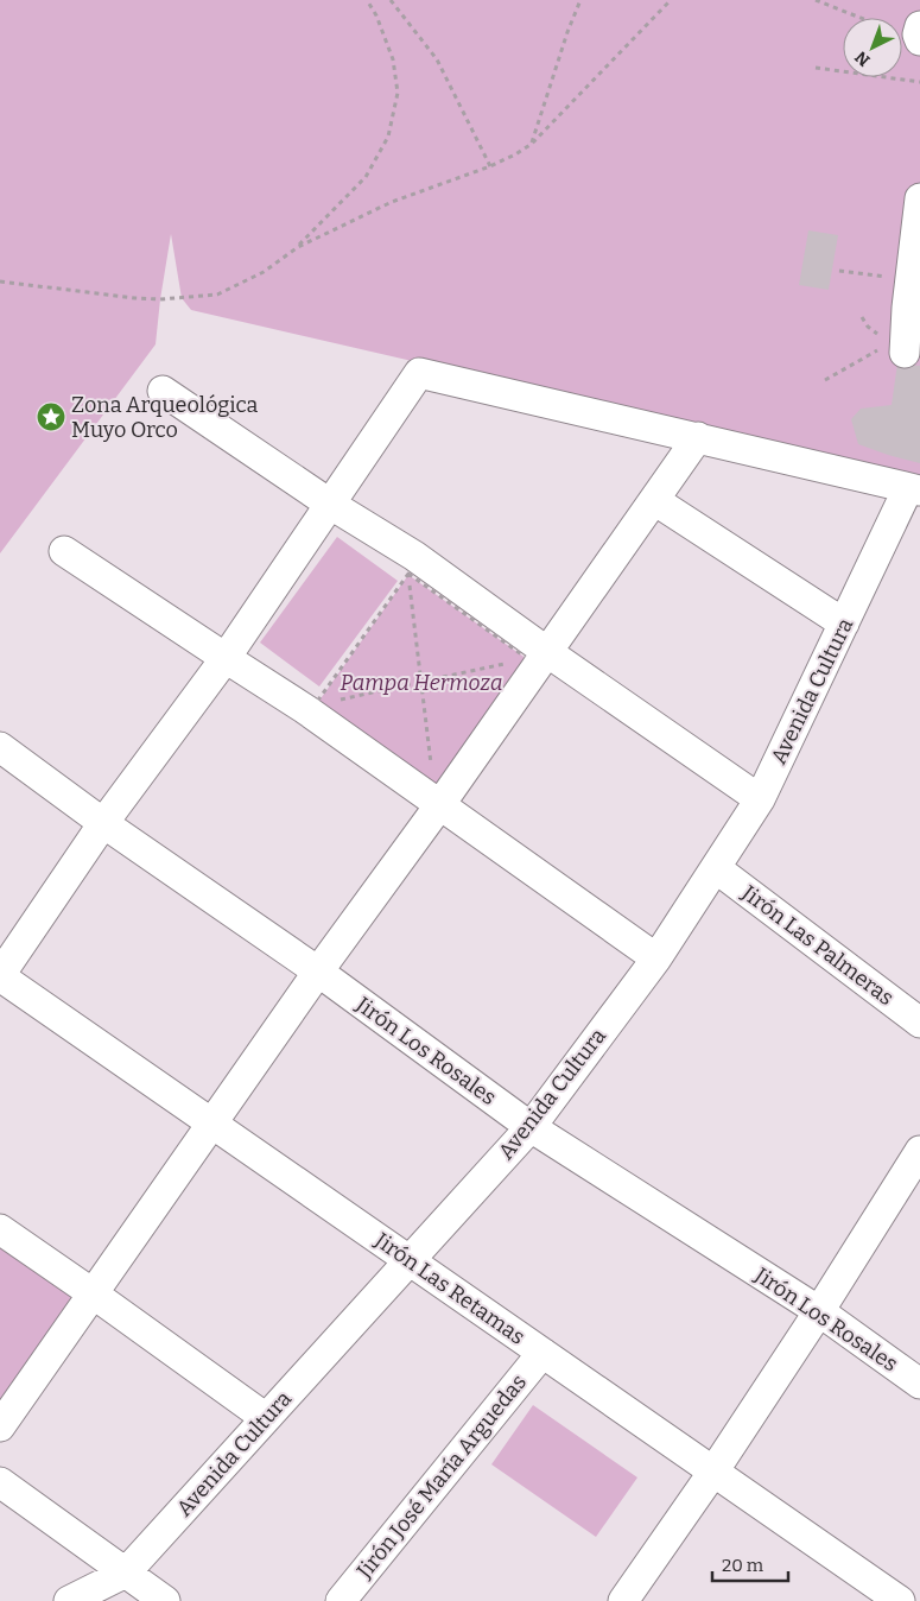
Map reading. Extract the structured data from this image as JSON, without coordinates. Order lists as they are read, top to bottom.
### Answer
{
  "streets": {
    "street": [
      "Avenida Cultura",
      "Jirón Las Palmeras",
      "Jirón Los Rosales",
      "Jirón Las Retamas",
      "Jirón José María Arguedas"
    ]
  },
  "crossings": [
    ["Avenida Cultura", "Jirón Las Palmeras"],
    ["Avenida Cultura", "Jirón Los Rosales"],
    ["Avenida Cultura", "Jirón Las Retamas"],
    ["Jirón Las Retamas", "Jirón José María Arguedas"]
  ],
  "parks": ["Pampa Hermoza"],
  "places": {
    "place": ["Zona Arqueológica Muyo Orco"]
  },
  "scale_bar": "20 m",
  "north": "bottom left"
}
